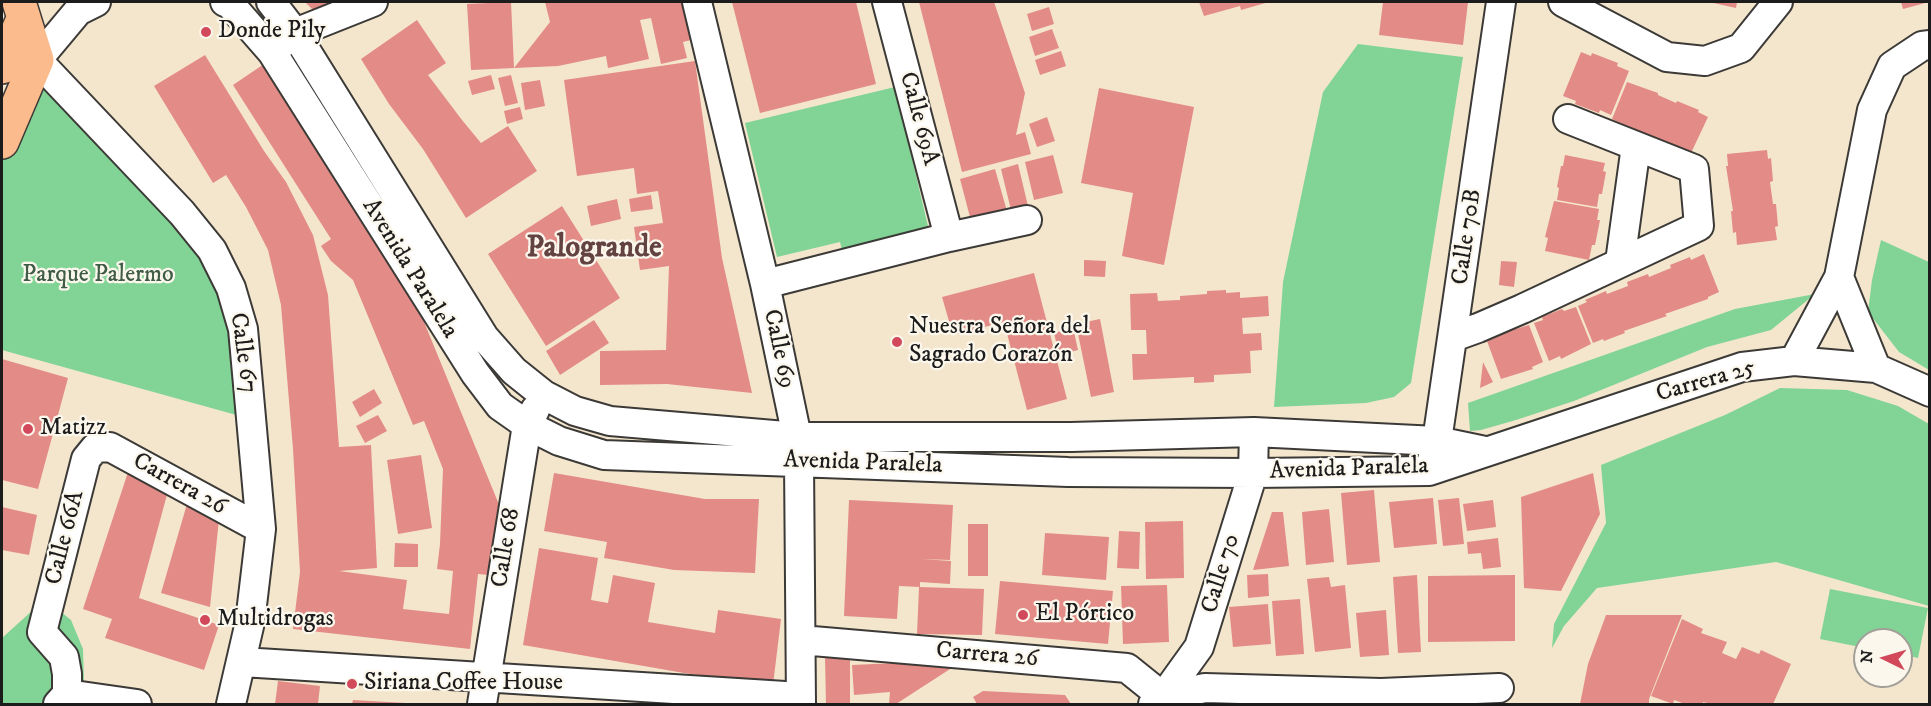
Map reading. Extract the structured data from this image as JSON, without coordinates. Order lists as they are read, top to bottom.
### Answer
{
  "streets": {
    "main road": ["Calle 67"],
    "street": [
      "Calle 69A",
      "Calle 70B",
      "Avenida Paralela",
      "Calle 69",
      "Carrera 25",
      "Carrera 26",
      "Calle 66A",
      "Calle 68",
      "Calle 70"
    ]
  },
  "crossings": [
    ["Calle 70B", "Avenida Paralela"],
    ["Avenida Paralela", "Calle 69"],
    ["Avenida Paralela", "Carrera 25"],
    ["Avenida Paralela", "Calle 68"],
    ["Avenida Paralela", "Calle 70"],
    ["Calle 69", "Carrera 26"],
    ["Calle 67", "Carrera 26"],
    ["Carrera 26", "Calle 66A"],
    ["Carrera 26", "Calle 70"]
  ],
  "districts": ["Palogrande"],
  "parks": ["Parque Palermo"],
  "places": [
    "Donde Pily",
    "Nuestra Señora del Sagrado Corazón",
    "Matizz",
    "El Pórtico",
    "Multidrogas",
    "Siriana Coffee House"
  ],
  "north": "left"
}
